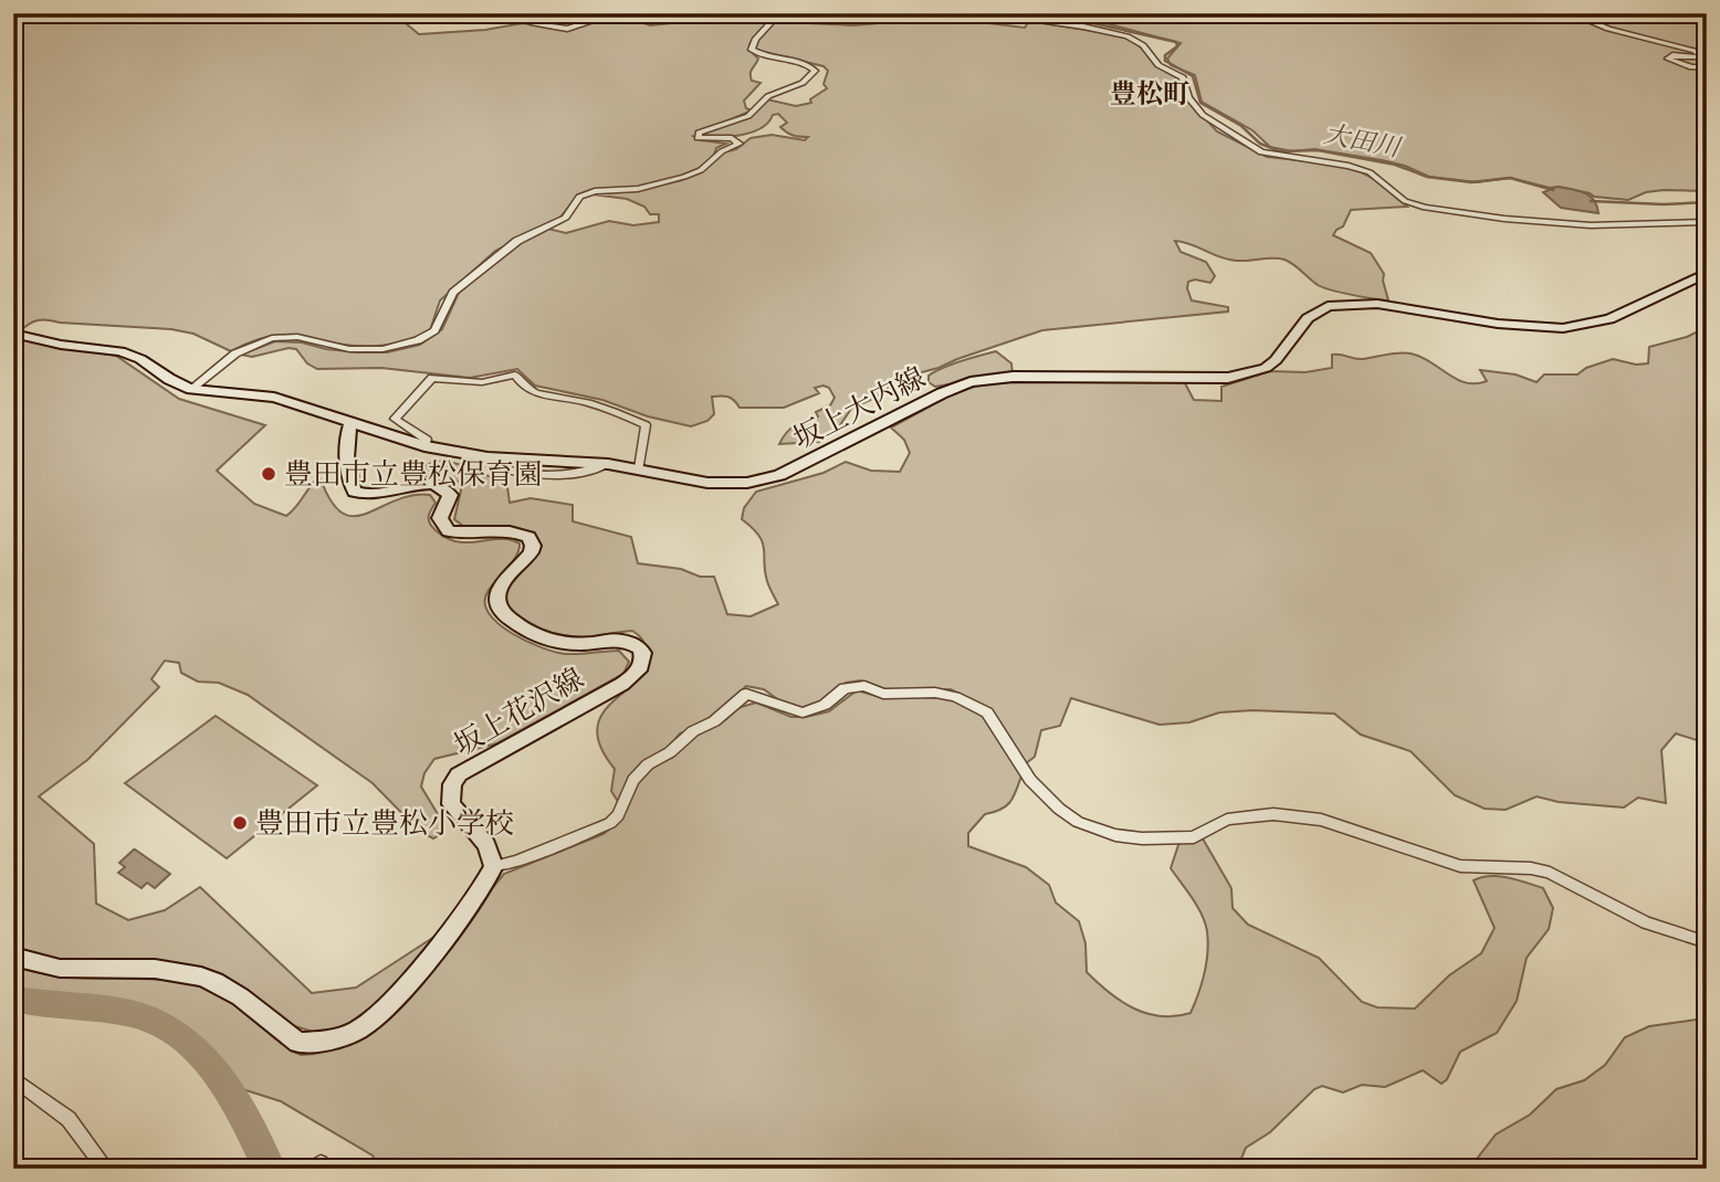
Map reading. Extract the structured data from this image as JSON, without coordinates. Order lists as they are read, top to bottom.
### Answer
{
  "streets": {
    "main road": ["坂上大内線", "坂上花沢線"]
  },
  "crossings": [
    ["坂上大内線", "坂上花沢線"]
  ],
  "districts": ["豊松町"],
  "water": ["大田川"],
  "places": ["豊田市立豊松保育園", "豊田市立豊松小学校"]
}
